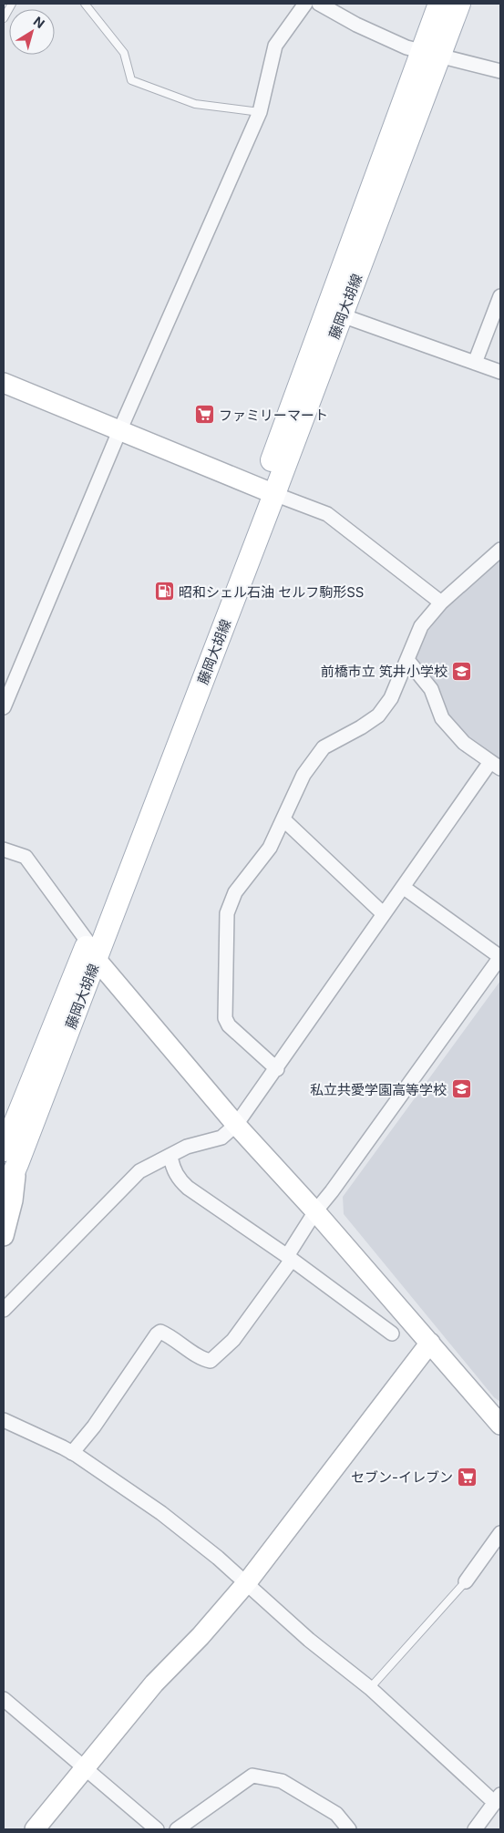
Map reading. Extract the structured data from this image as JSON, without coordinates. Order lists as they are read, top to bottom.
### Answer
{
  "streets": {
    "main road": ["藤岡大胡線"]
  },
  "places": {
    "supermarket": ["ファミリーマート", "セブン-イレブン"],
    "fuel station": ["昭和シェル石油 セルフ駒形SS"],
    "school or university": ["前橋市立 笂井小学校", "私立共愛学園高等学校"]
  },
  "north": "top right"
}
